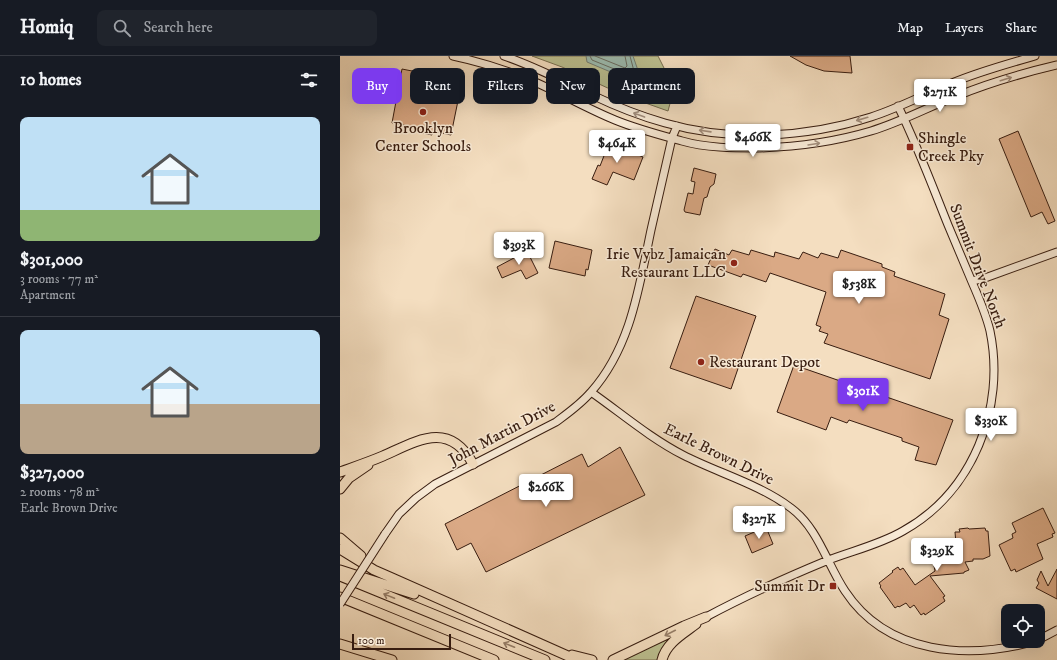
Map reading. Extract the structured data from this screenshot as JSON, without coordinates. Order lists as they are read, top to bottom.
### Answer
{
  "streets": {
    "street": ["Summit Drive North", "John Martin Drive", "Earle Brown Drive"]
  },
  "crossings": [
    ["Summit Drive North", "Earle Brown Drive"],
    ["John Martin Drive", "Earle Brown Drive"]
  ],
  "places": {
    "other": ["Brooklyn Center Schools", "Irie Vybz Jamaican Restaurant LLC", "Restaurant Depot"],
    "transit": ["Shingle Creek Pky", "Summit Dr"]
  },
  "scale_bar": "100 m",
  "page": {
    "header": "Homiq",
    "search": "Search here",
    "nav": ["Map", "Layers", "Share"],
    "heading": "10 homes",
    "chip": [
      "Buy",
      "Rent",
      "Filters",
      "New",
      "Apartment"
    ],
    "price": [
      "$271K",
      "$466K",
      "$464K",
      "$393K",
      "$538K",
      "$301K",
      "$330K",
      "$266K",
      "$327K",
      "$329K"
    ],
    "list": [
      {
        "name": "$301,000",
        "note": "3 rooms · 77 m² · Apartment"
      },
      {
        "name": "$327,000",
        "note": "2 rooms · 78 m² · Earle Brown Drive"
      }
    ],
    "scale": "100 m"
  }
}
